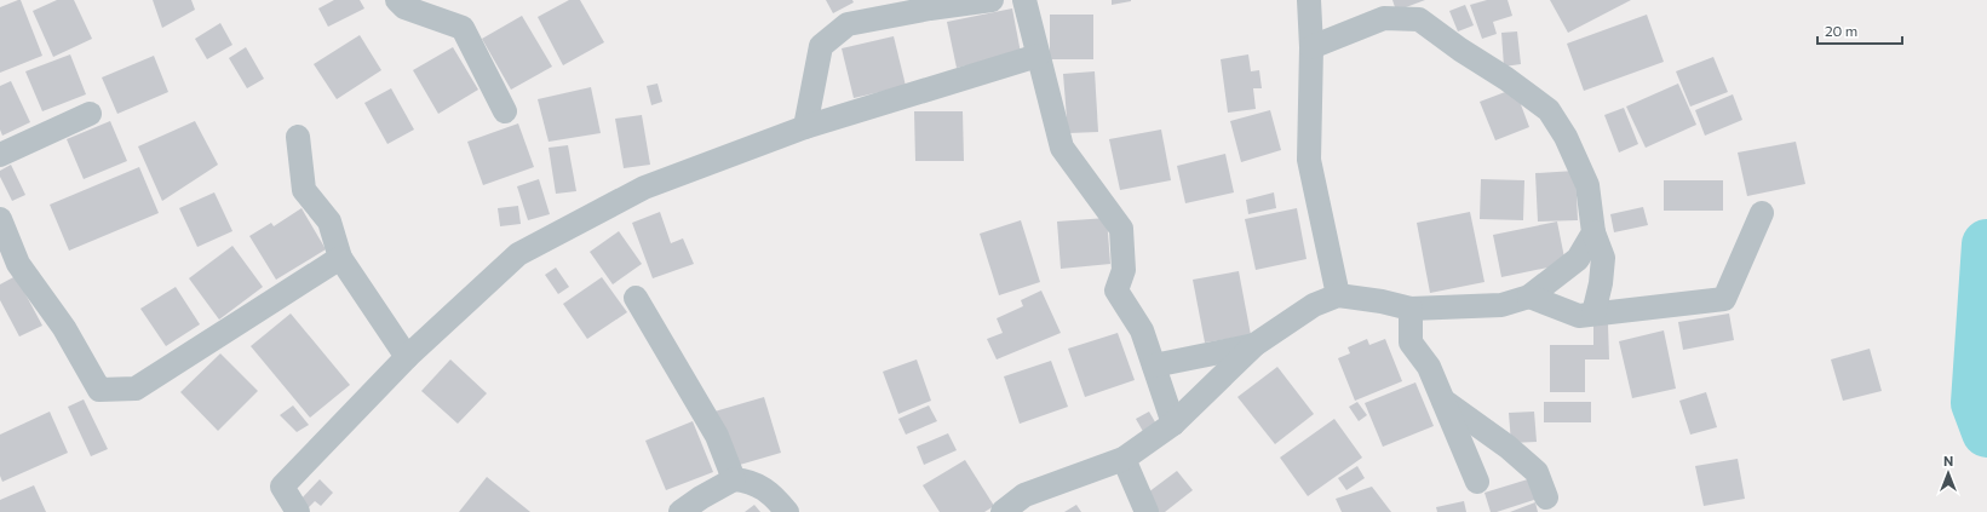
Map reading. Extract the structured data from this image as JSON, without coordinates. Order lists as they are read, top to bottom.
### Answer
{
  "scale_bar": "20 m",
  "north": "top"
}
